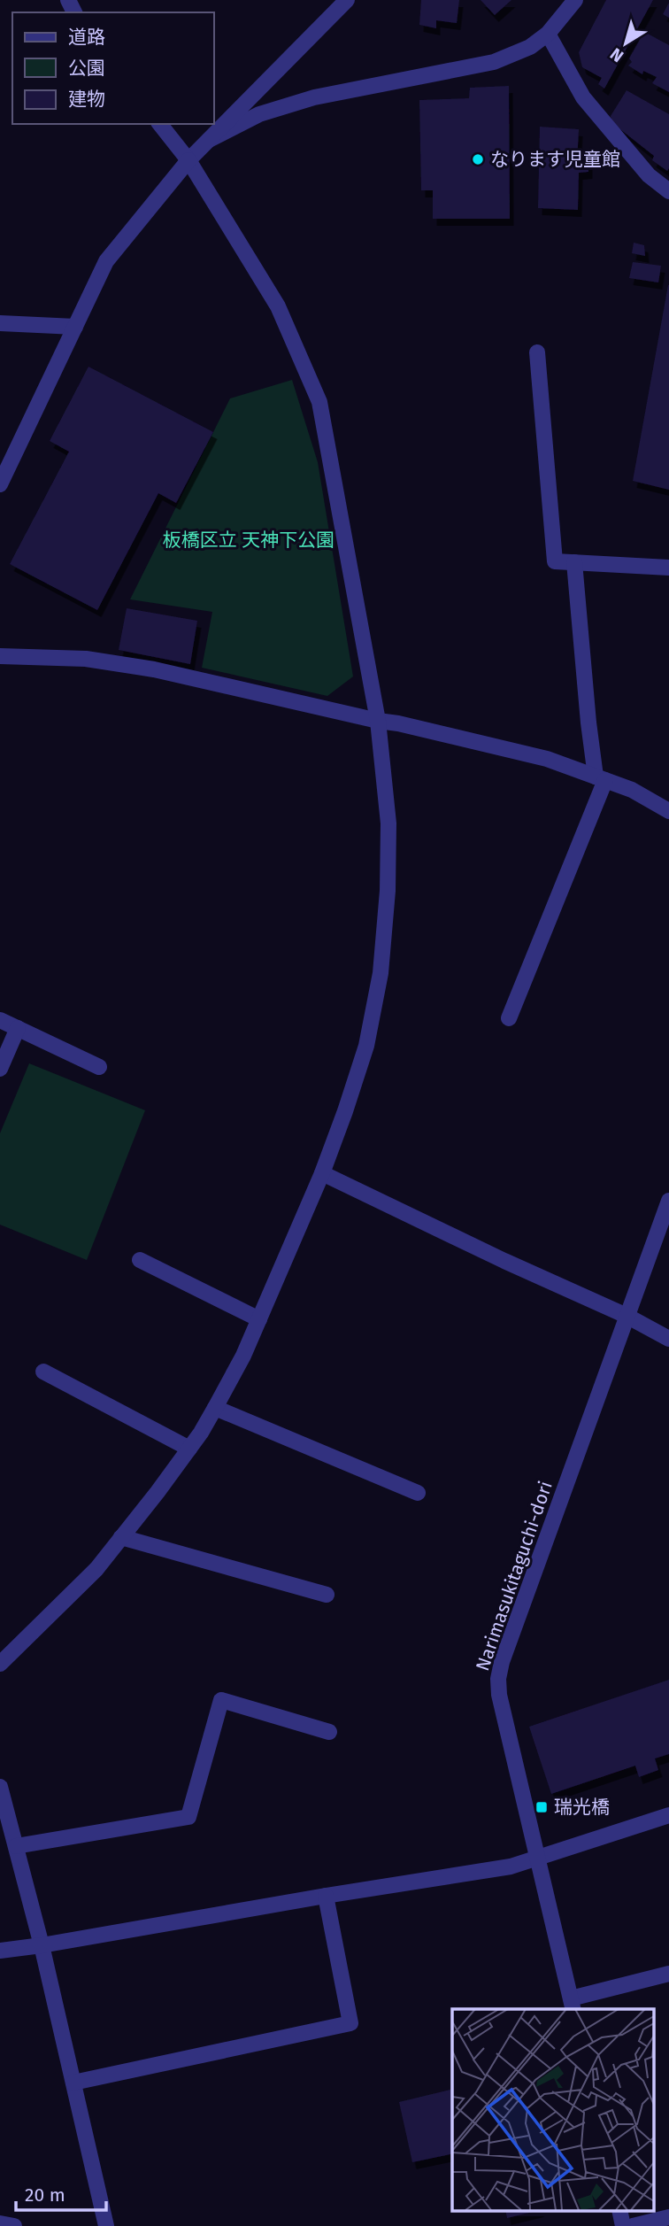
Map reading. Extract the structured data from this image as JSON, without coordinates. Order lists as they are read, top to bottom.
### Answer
{
  "streets": {
    "street": ["Narimasukitaguchi-dori"]
  },
  "parks": ["板橋区立 天神下公園"],
  "places": {
    "other": ["なります児童館"],
    "transit": ["瑞光橋"]
  },
  "legend": ["道路", "公園", "建物"],
  "scale_bar": "20 m",
  "north": "bottom left"
}
